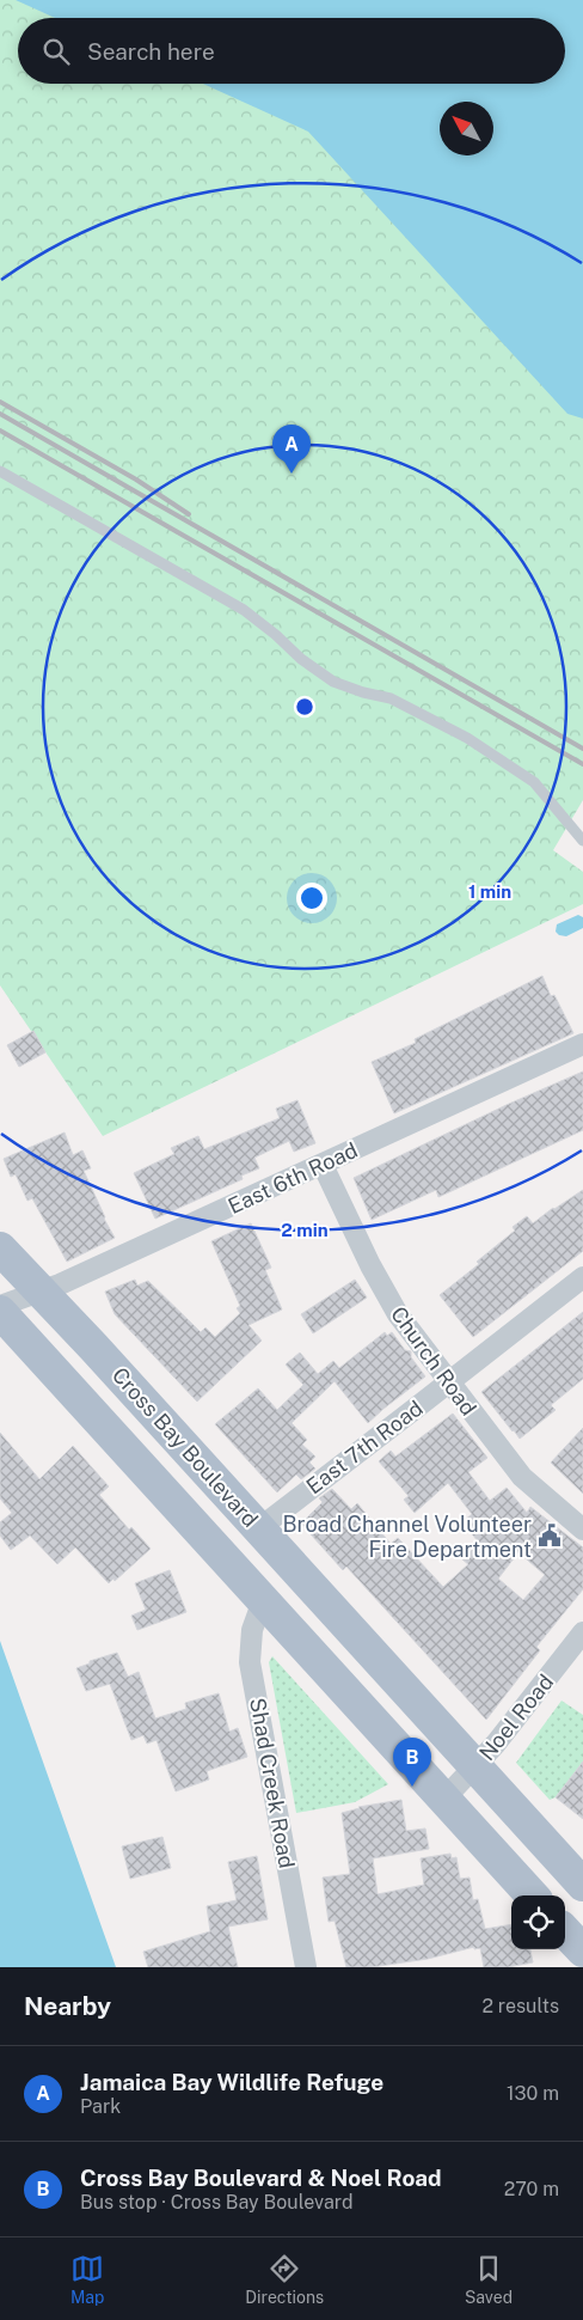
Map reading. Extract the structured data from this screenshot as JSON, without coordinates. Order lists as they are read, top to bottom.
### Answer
{
  "streets": {
    "main road": ["Cross Bay Boulevard"],
    "street": [
      "East 6th Road",
      "Church Road",
      "East 7th Road",
      "Noel Road",
      "Shad Creek Road"
    ]
  },
  "crossings": [
    ["East 6th Road", "Church Road"],
    ["East 6th Road", "Cross Bay Boulevard"],
    ["Church Road", "East 7th Road"],
    ["Cross Bay Boulevard", "East 7th Road"],
    ["Cross Bay Boulevard", "Noel Road"]
  ],
  "places": {
    "public building": ["Broad Channel Volunteer Fire Department"]
  },
  "north": "top left",
  "page": {
    "search": "Search here",
    "pins": ["A", "B"],
    "heading": ["Nearby", "2 results"],
    "list": [
      {
        "mark": "A",
        "name": "Jamaica Bay Wildlife Refuge",
        "note": "Park",
        "value": "130 m"
      },
      {
        "mark": "B",
        "name": "Cross Bay Boulevard & Noel Road",
        "note": "Bus stop · Cross Bay Boulevard",
        "value": "270 m"
      }
    ],
    "nav": ["Map", "Directions", "Saved"]
  },
  "rings": ["1 min", "2 min"]
}
